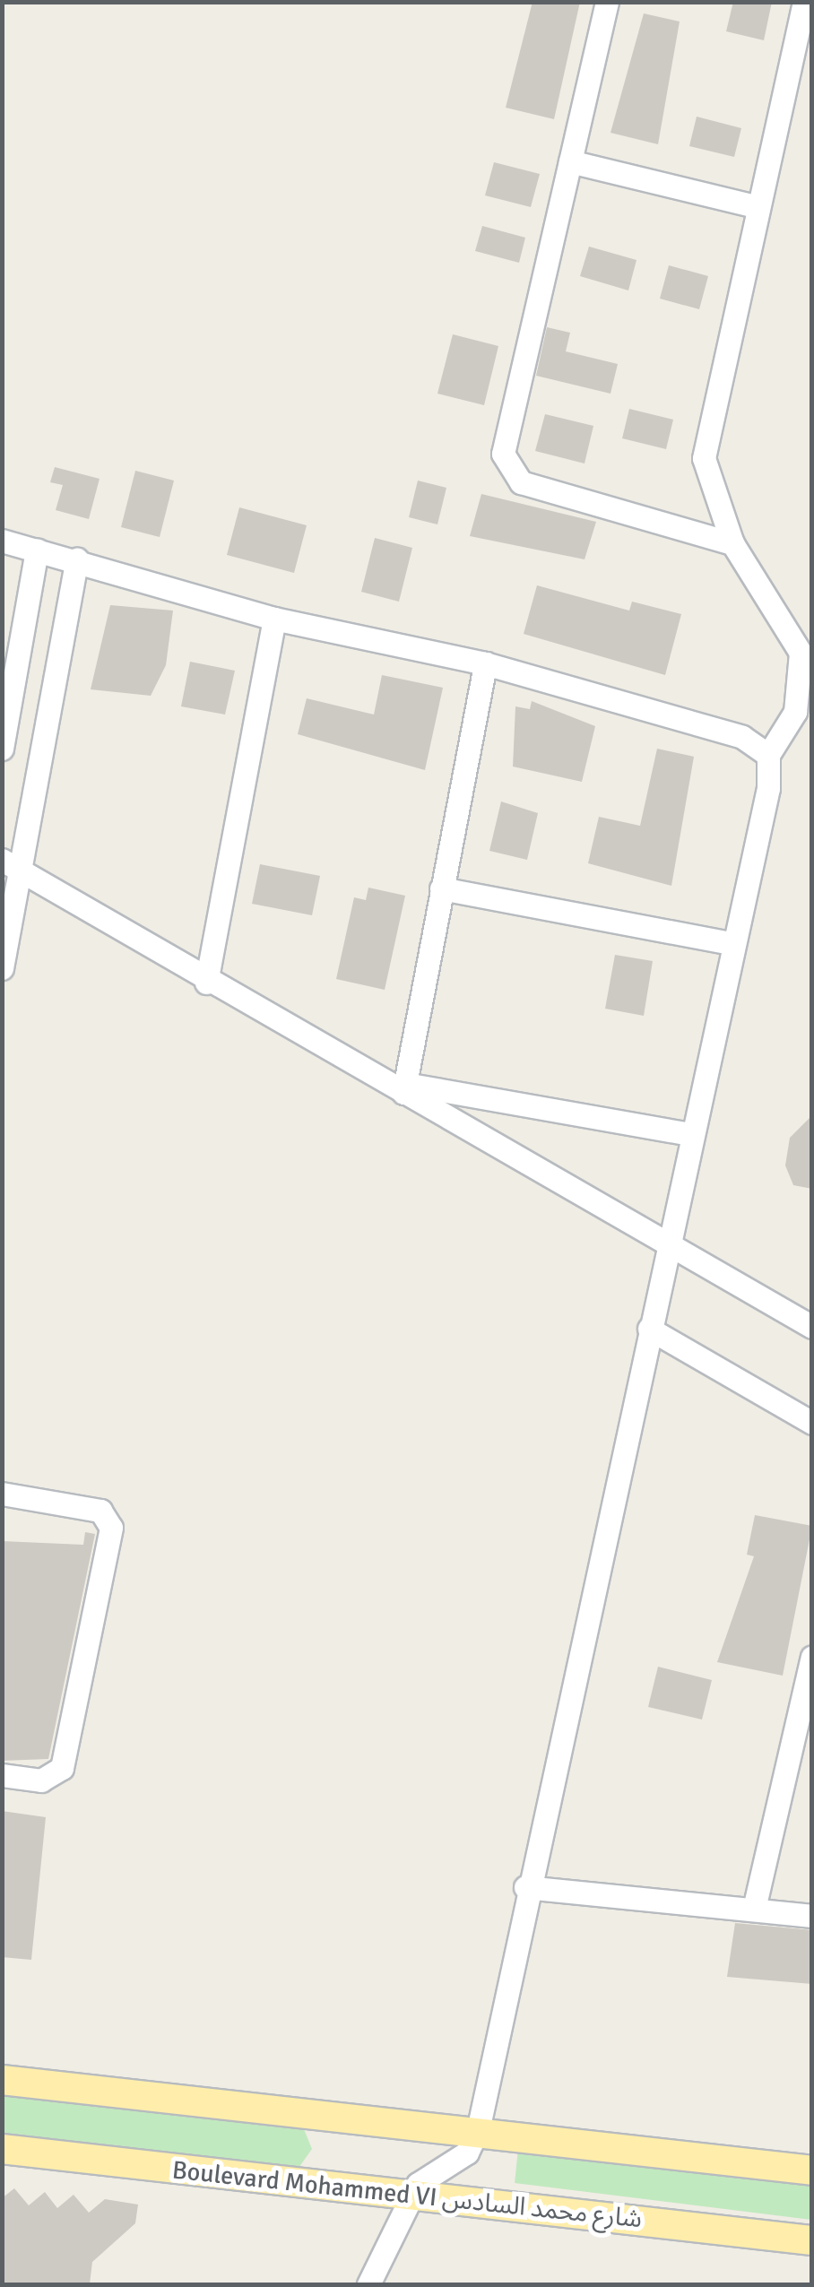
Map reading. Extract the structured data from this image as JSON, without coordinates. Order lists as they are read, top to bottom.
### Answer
{
  "streets": {
    "main road": ["Boulevard Mohammed VI شارع محمد السادس"]
  }
}
